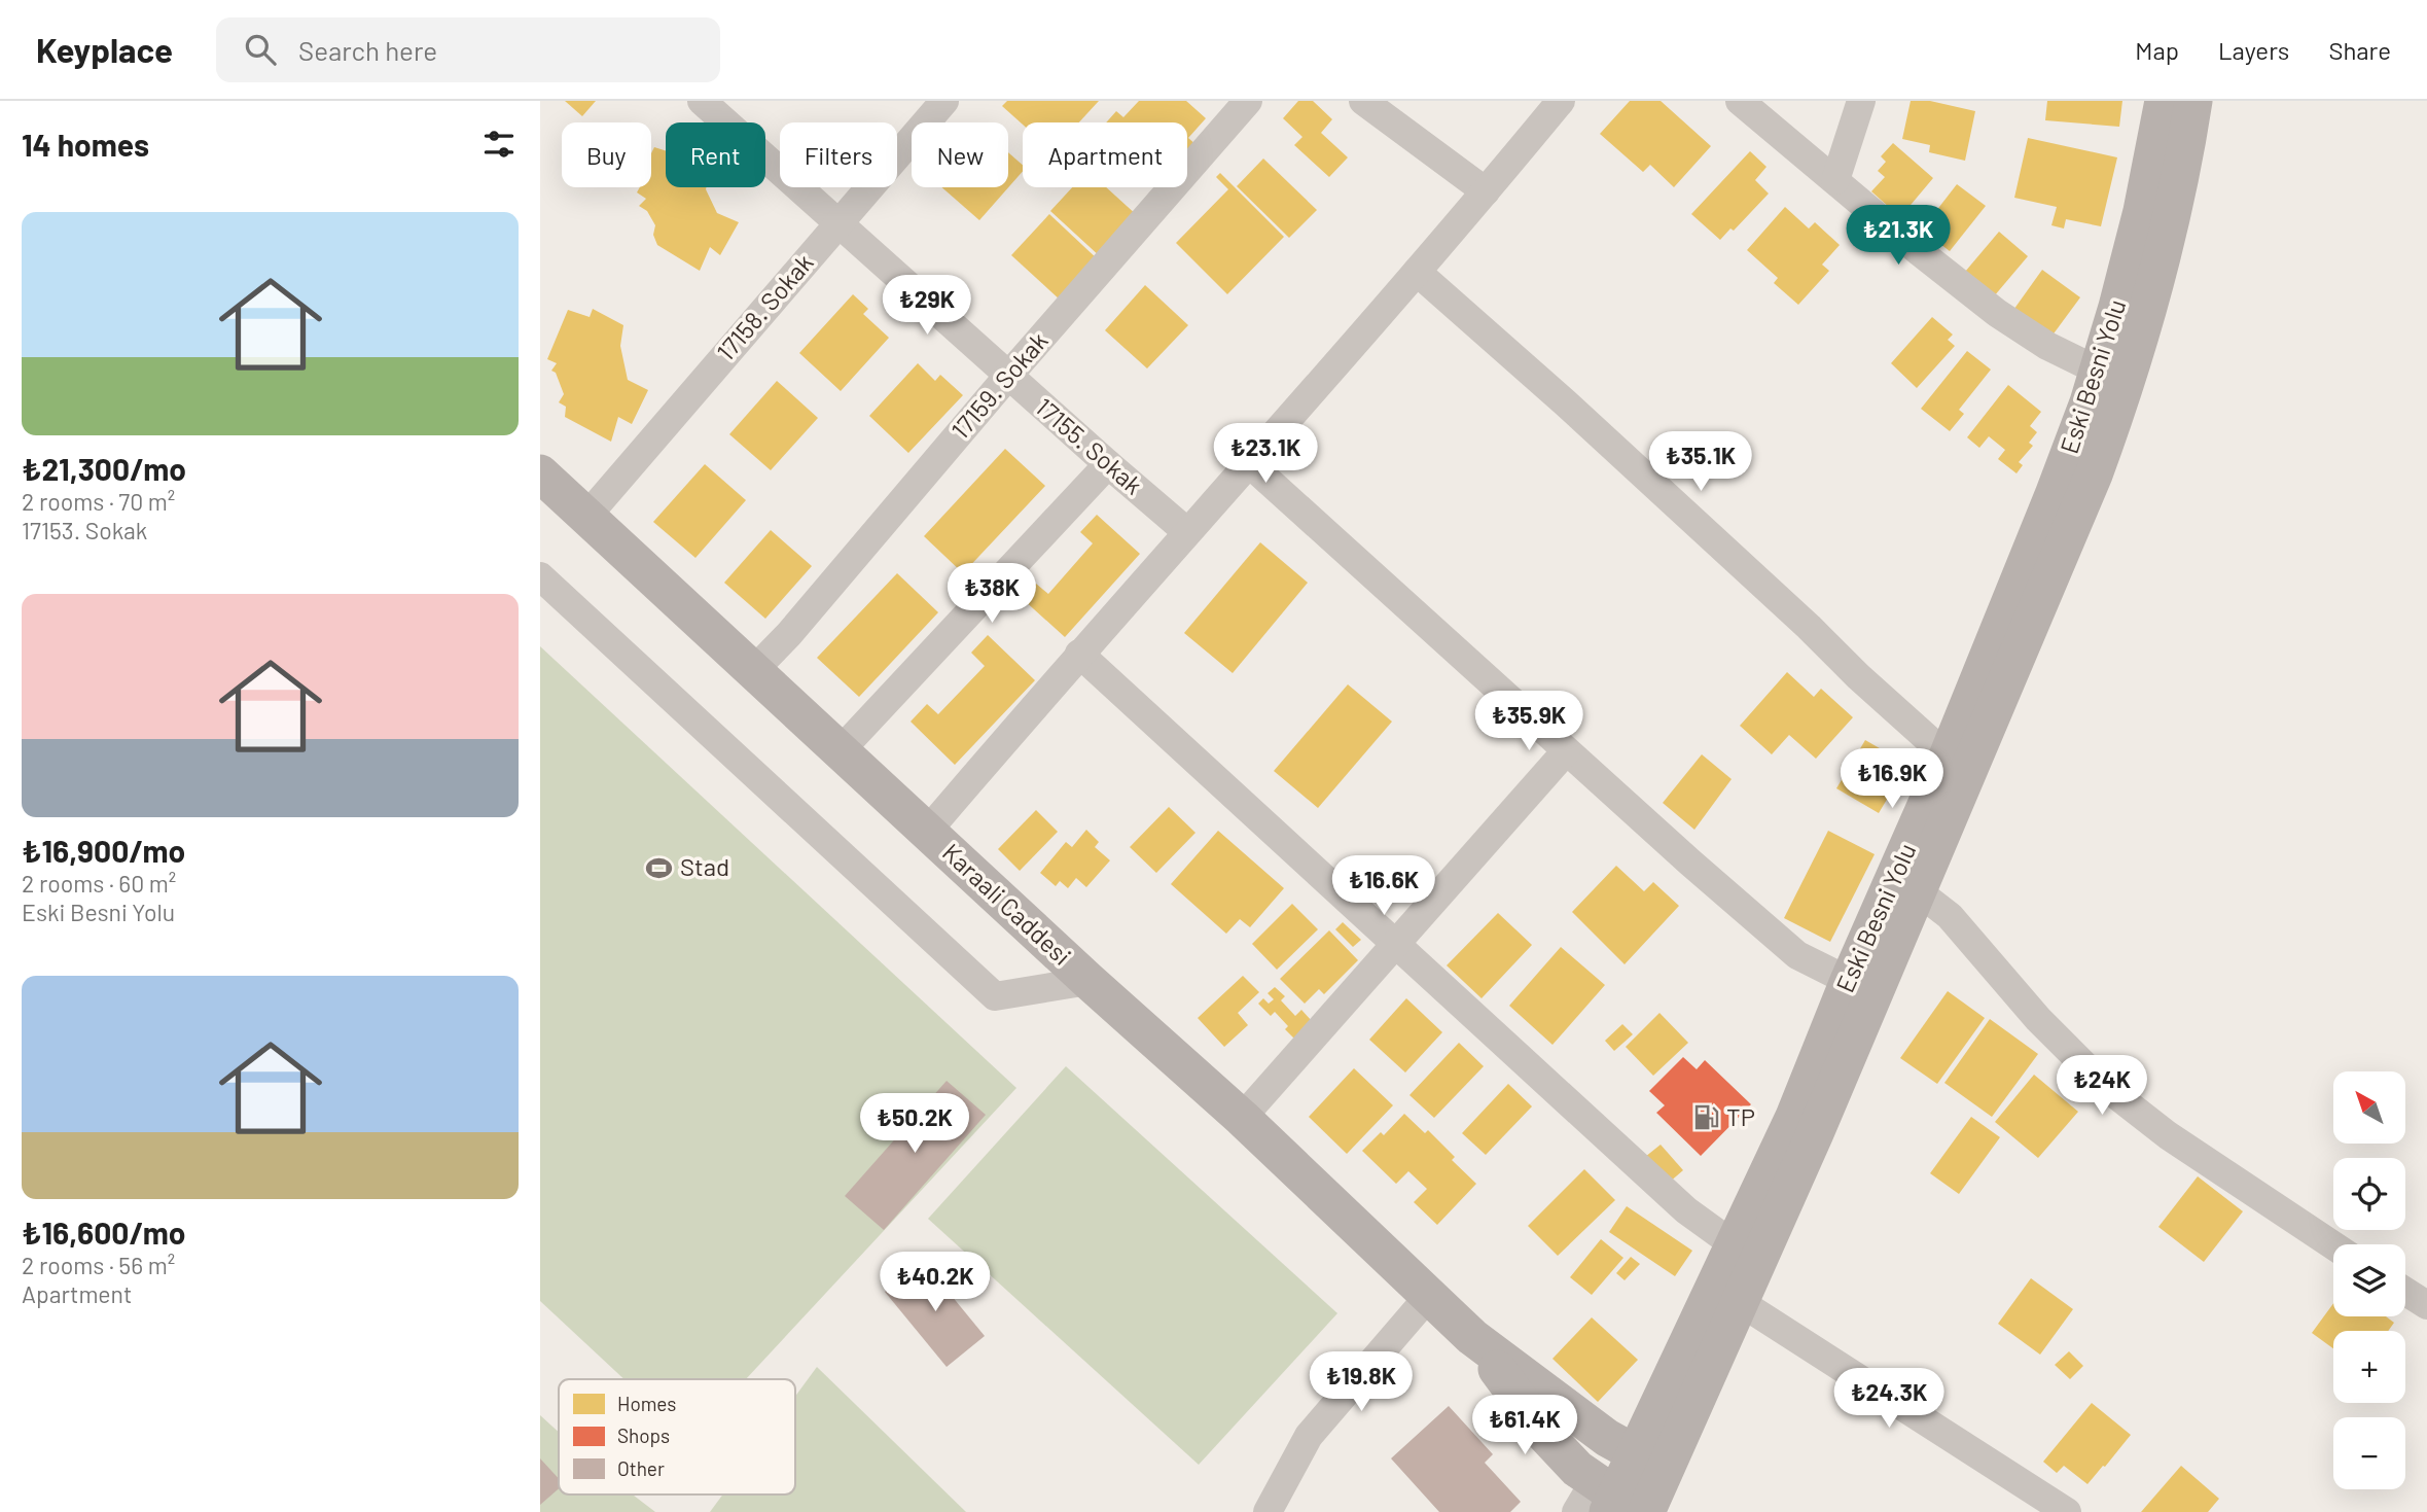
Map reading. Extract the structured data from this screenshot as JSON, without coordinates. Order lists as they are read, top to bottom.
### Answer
{
  "streets": {
    "main road": ["Eski Besni Yolu", "Karaali Caddesi"],
    "street": ["17158. Sokak", "17159. Sokak", "17155. Sokak"]
  },
  "crossings": [
    ["17158. Sokak", "17155. Sokak"],
    ["17158. Sokak", "Karaali Caddesi"],
    ["17159. Sokak", "17155. Sokak"],
    ["17159. Sokak", "Karaali Caddesi"]
  ],
  "places": {
    "sports": ["Stad"],
    "fuel station": ["TP"]
  },
  "legend": ["Homes", "Shops", "Other"],
  "north": "top left",
  "page": {
    "header": "Keyplace",
    "search": "Search here",
    "nav": ["Map", "Layers", "Share"],
    "heading": "14 homes",
    "chip": [
      "Buy",
      "Rent",
      "Filters",
      "New",
      "Apartment"
    ],
    "list": [
      {
        "name": "₺21,300/mo",
        "note": "2 rooms · 70 m² · 17153. Sokak"
      },
      {
        "name": "₺16,900/mo",
        "note": "2 rooms · 60 m² · Eski Besni Yolu"
      },
      {
        "name": "₺16,600/mo",
        "note": "2 rooms · 56 m² · Apartment"
      }
    ],
    "price": [
      "₺21.3K",
      "₺29K",
      "₺23.1K",
      "₺35.1K",
      "₺38K",
      "₺35.9K",
      "₺16.9K",
      "₺16.6K",
      "₺24K",
      "₺50.2K",
      "₺40.2K",
      "₺19.8K",
      "₺24.3K",
      "₺61.4K"
    ],
    "map_buttons": ["+", "−"]
  }
}
